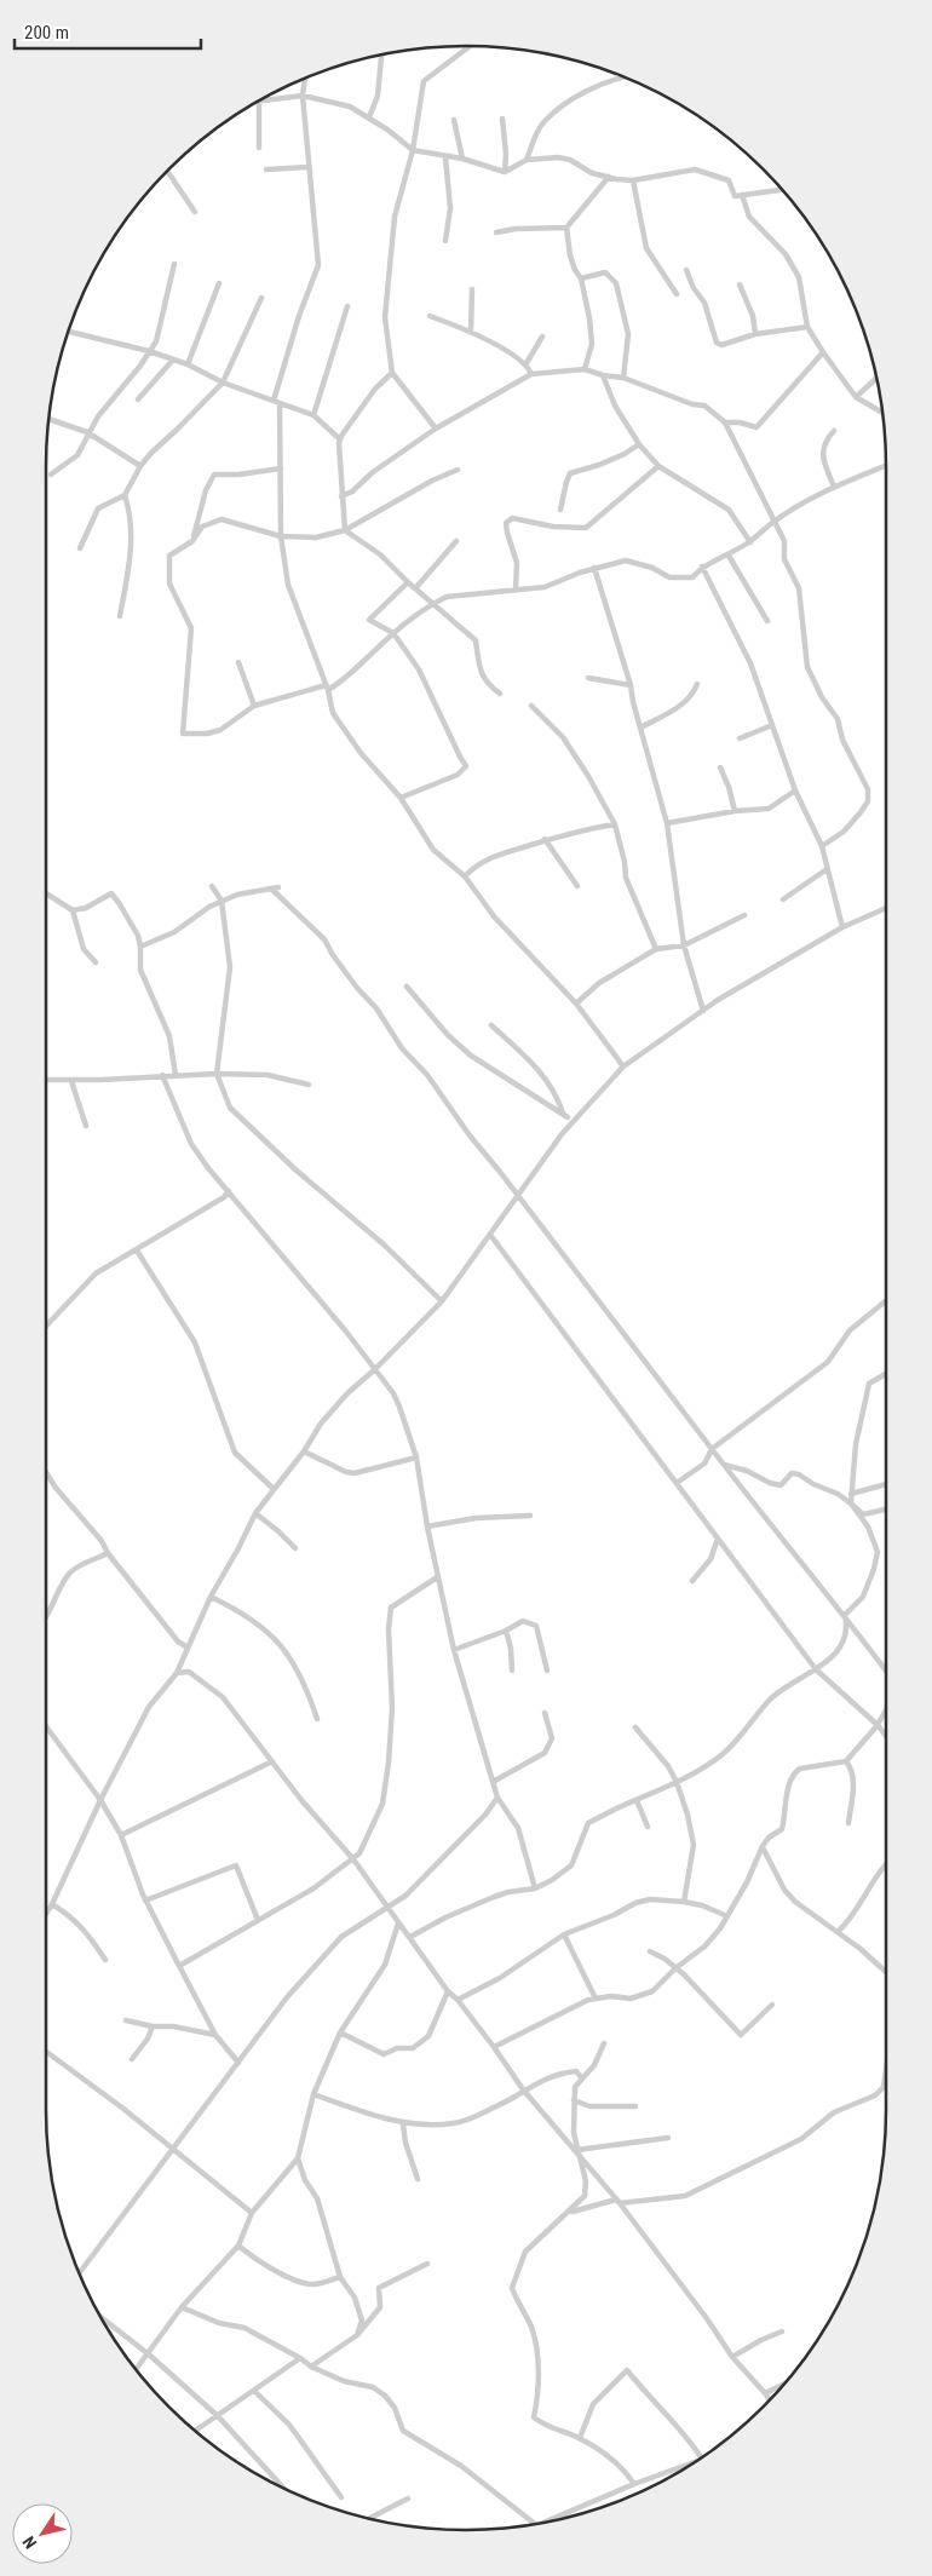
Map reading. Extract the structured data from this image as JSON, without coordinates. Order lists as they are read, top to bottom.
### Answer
{
  "scale_bar": "200 m",
  "north": "bottom left"
}
